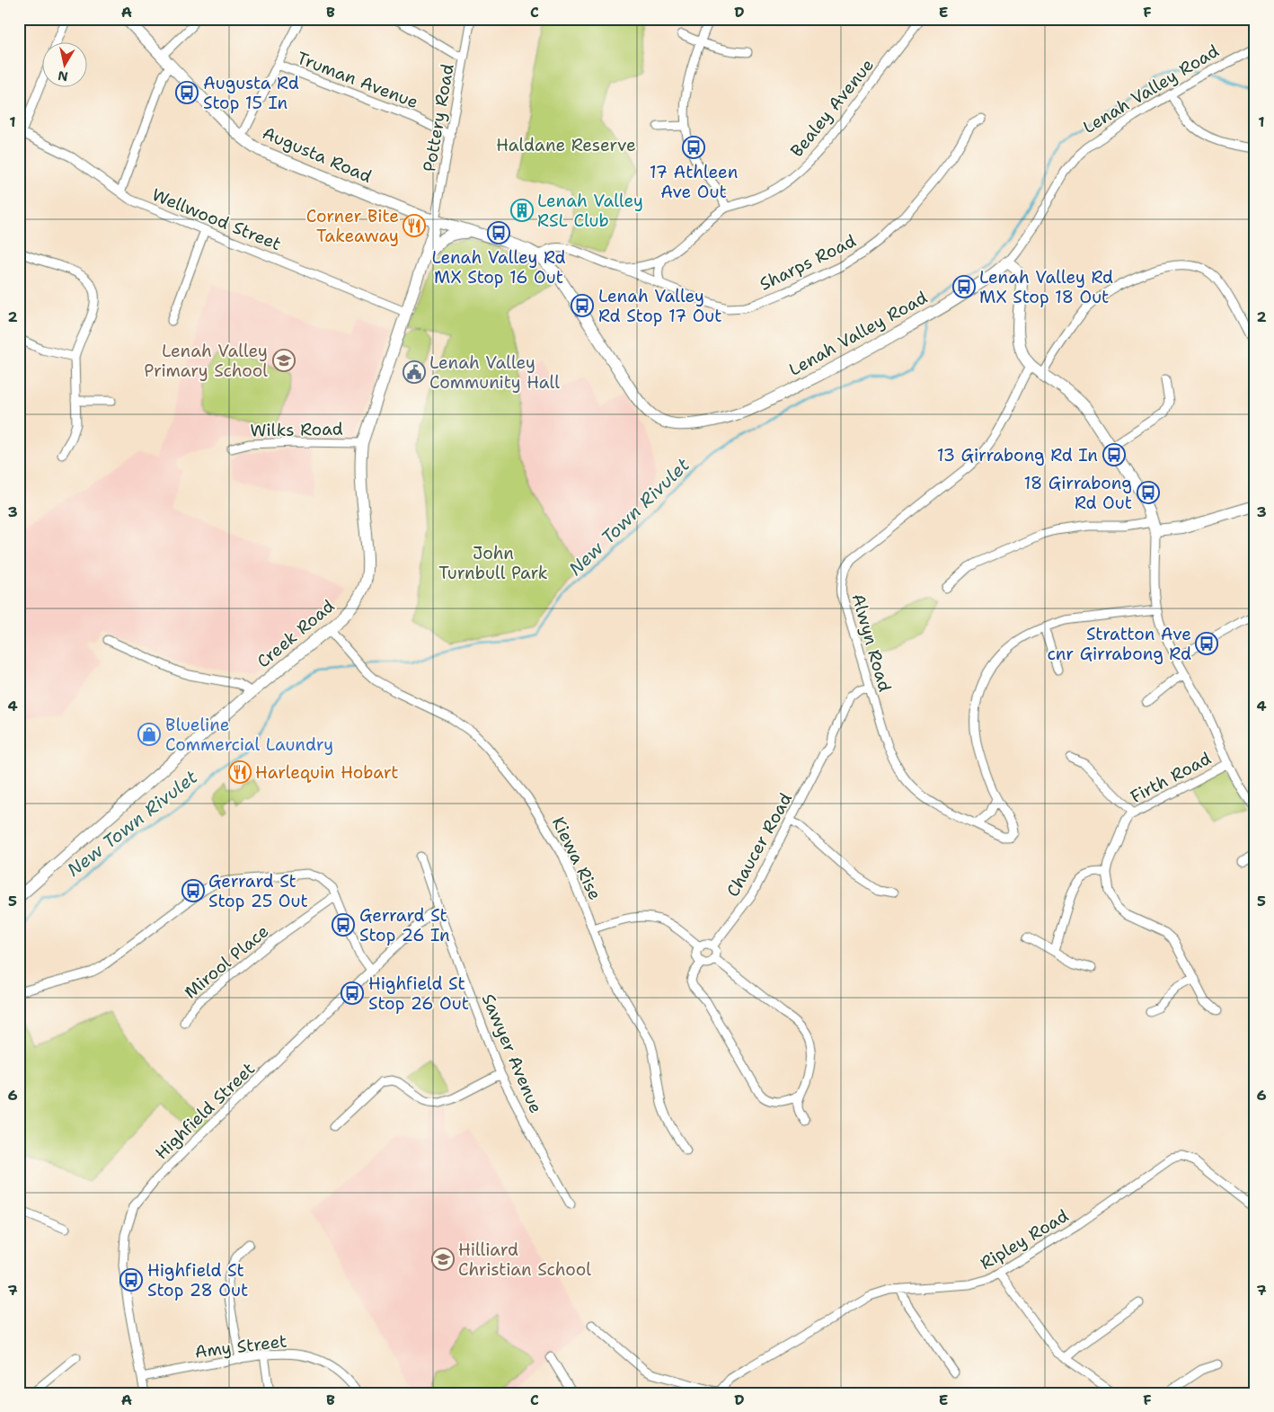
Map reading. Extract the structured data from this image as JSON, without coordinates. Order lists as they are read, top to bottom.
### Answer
{
  "streets": {
    "street": [
      "Truman Avenue",
      "Lenah Valley Road",
      "Bealey Avenue",
      "Pottery Road",
      "Augusta Road",
      "Wellwood Street",
      "Sharps Road",
      "Wilks Road",
      "Creek Road",
      "Alwyn Road",
      "Firth Road",
      "Chaucer Road",
      "Kiewa Rise",
      "Mirool Place",
      "Sawyer Avenue",
      "Highfield Street",
      "Ripley Road",
      "Amy Street"
    ]
  },
  "crossings": [
    ["Truman Avenue", "Pottery Road"],
    ["Lenah Valley Road", "Pottery Road"],
    ["Lenah Valley Road", "Augusta Road"],
    ["Lenah Valley Road", "Sharps Road"],
    ["Lenah Valley Road", "Creek Road"],
    ["Pottery Road", "Augusta Road"],
    ["Pottery Road", "Creek Road"],
    ["Augusta Road", "Creek Road"],
    ["Wellwood Street", "Creek Road"],
    ["Wilks Road", "Creek Road"],
    ["Creek Road", "Kiewa Rise"],
    ["Alwyn Road", "Chaucer Road"],
    ["Sawyer Avenue", "Highfield Street"],
    ["Highfield Street", "Amy Street"]
  ],
  "water": ["New Town Rivulet"],
  "parks": ["Haldane Reserve", "John Turnbull Park"],
  "places": {
    "bus stop": [
      "Augusta Rd Stop 15 In",
      "17 Athleen Ave Out",
      "Lenah Valley Rd MX Stop 16 Out",
      "Lenah Valley Rd MX Stop 18 Out",
      "Lenah Valley Rd Stop 17 Out",
      "13 Girrabong Rd In",
      "18 Girrabong Rd Out",
      "Stratton Ave cnr Girrabong Rd",
      "Gerrard St Stop 25 Out",
      "Gerrard St Stop 26 In",
      "Highfield St Stop 26 Out",
      "Highfield St Stop 28 Out"
    ],
    "building": ["Lenah Valley RSL Club"],
    "restaurant": ["Corner Bite Takeaway", "Harlequin Hobart"],
    "school or university": ["Lenah Valley Primary School", "Hilliard Christian School"],
    "public building": ["Lenah Valley Community Hall"],
    "shop": ["Blueline Commercial Laundry"]
  },
  "north": "bottom",
  "grid": {
    "columns": [
      "A",
      "B",
      "C",
      "D",
      "E",
      "F"
    ],
    "rows": [
      "1",
      "2",
      "3",
      "4",
      "5",
      "6",
      "7"
    ]
  }
}
